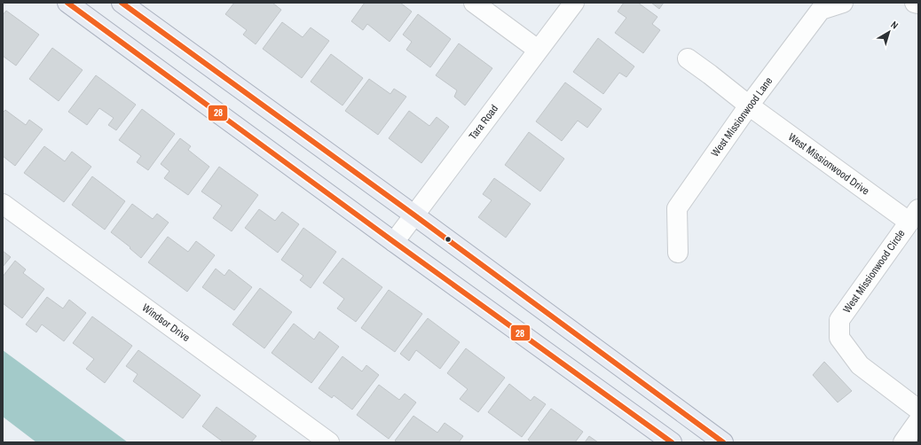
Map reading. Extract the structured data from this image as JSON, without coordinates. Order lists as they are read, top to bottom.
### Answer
{
  "streets": {
    "street": [
      "West Missionwood Lane",
      "Tara Road",
      "West Missionwood Drive",
      "West Missionwood Circle",
      "Windsor Drive"
    ]
  },
  "crossings": [
    ["West Missionwood Lane", "West Missionwood Drive"],
    ["West Missionwood Drive", "West Missionwood Circle"]
  ],
  "lines": ["transit line 28"],
  "north": "top right"
}
